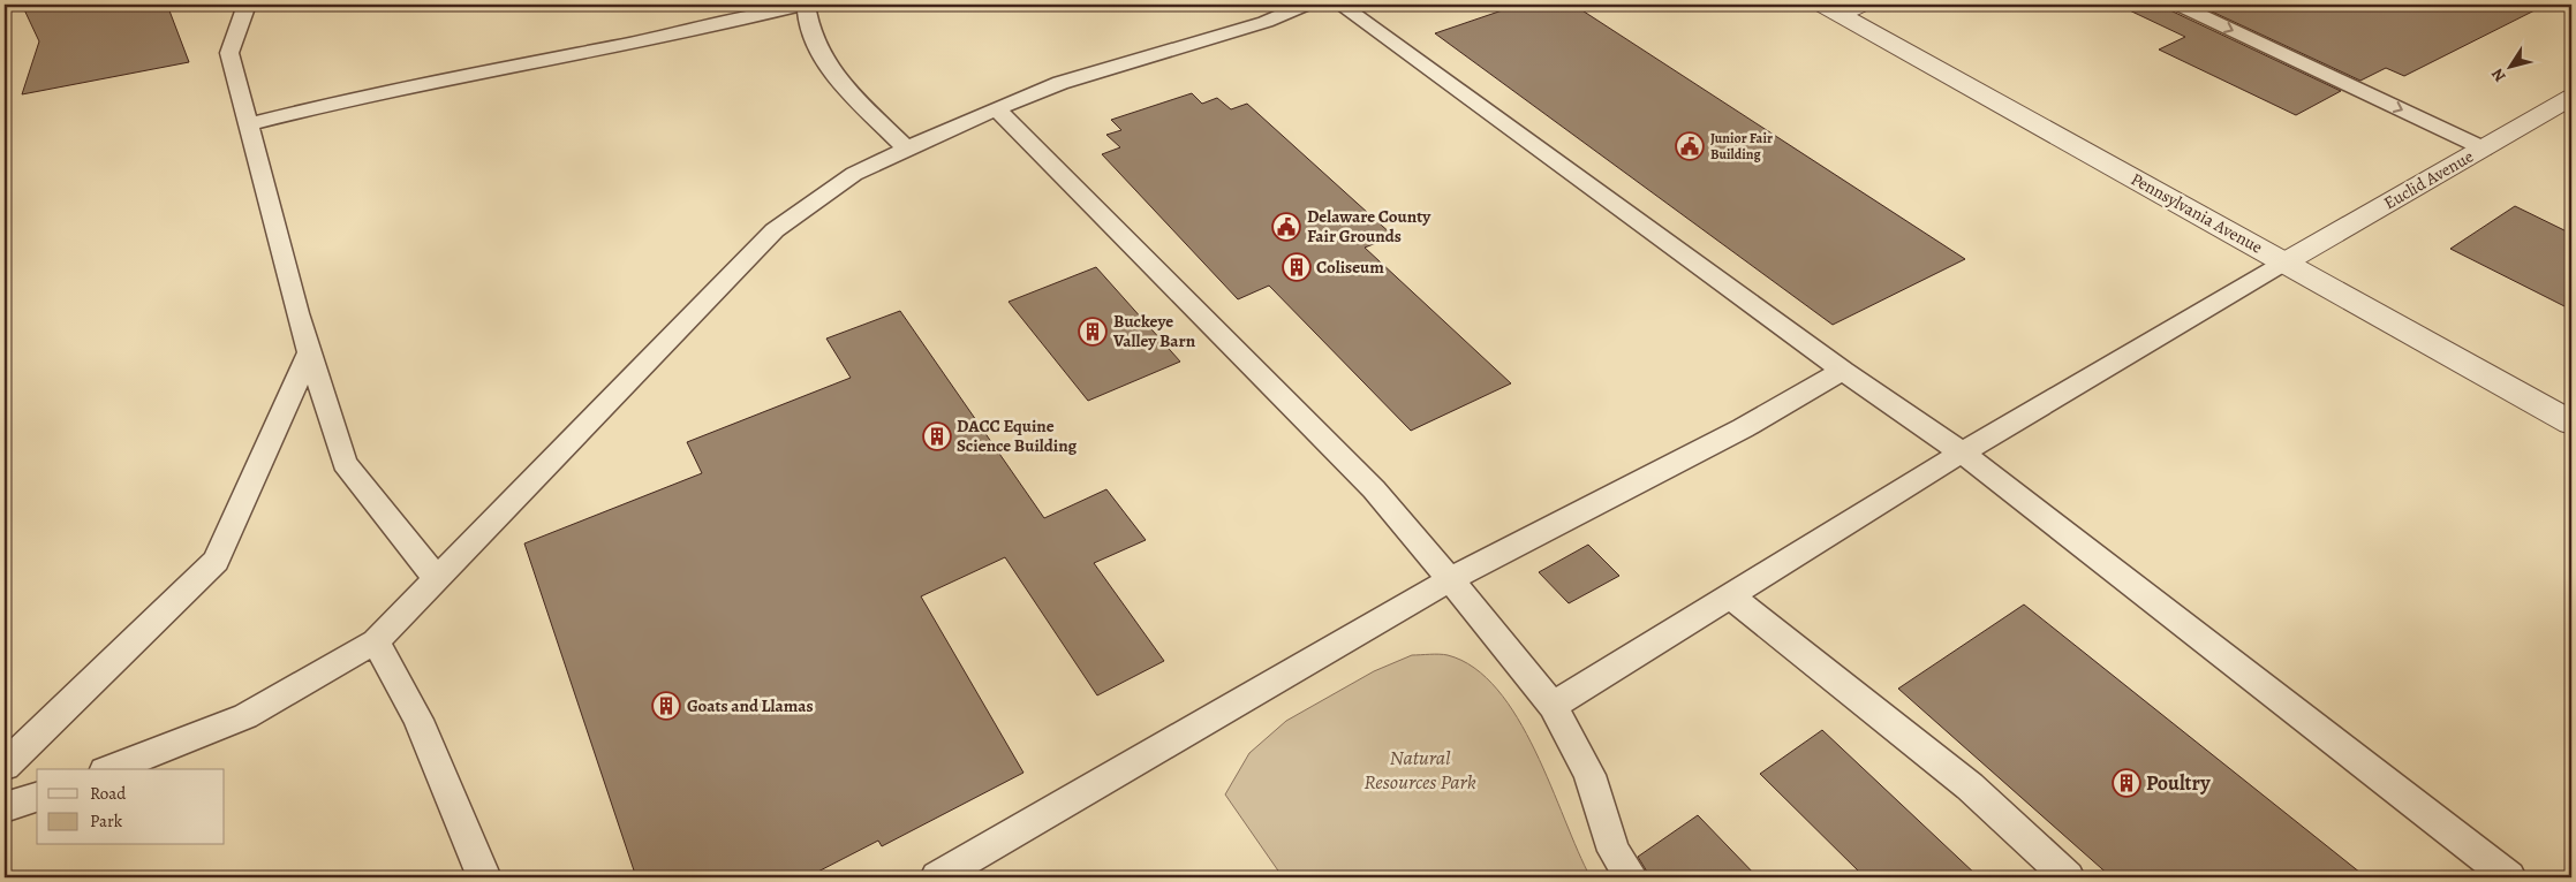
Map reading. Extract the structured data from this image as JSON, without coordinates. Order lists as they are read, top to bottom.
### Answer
{
  "streets": {
    "street": ["Euclid Avenue", "Pennsylvania Avenue"]
  },
  "crossings": [
    ["Euclid Avenue", "Pennsylvania Avenue"]
  ],
  "parks": ["Natural Resources Park"],
  "places": {
    "public building": ["Junior Fair Building", "Delaware County Fair Grounds"],
    "building": [
      "Coliseum",
      "Buckeye Valley Barn",
      "DACC Equine Science Building",
      "Goats and Llamas",
      "Poultry"
    ]
  },
  "legend": ["Road", "Park"],
  "north": "bottom left"
}
